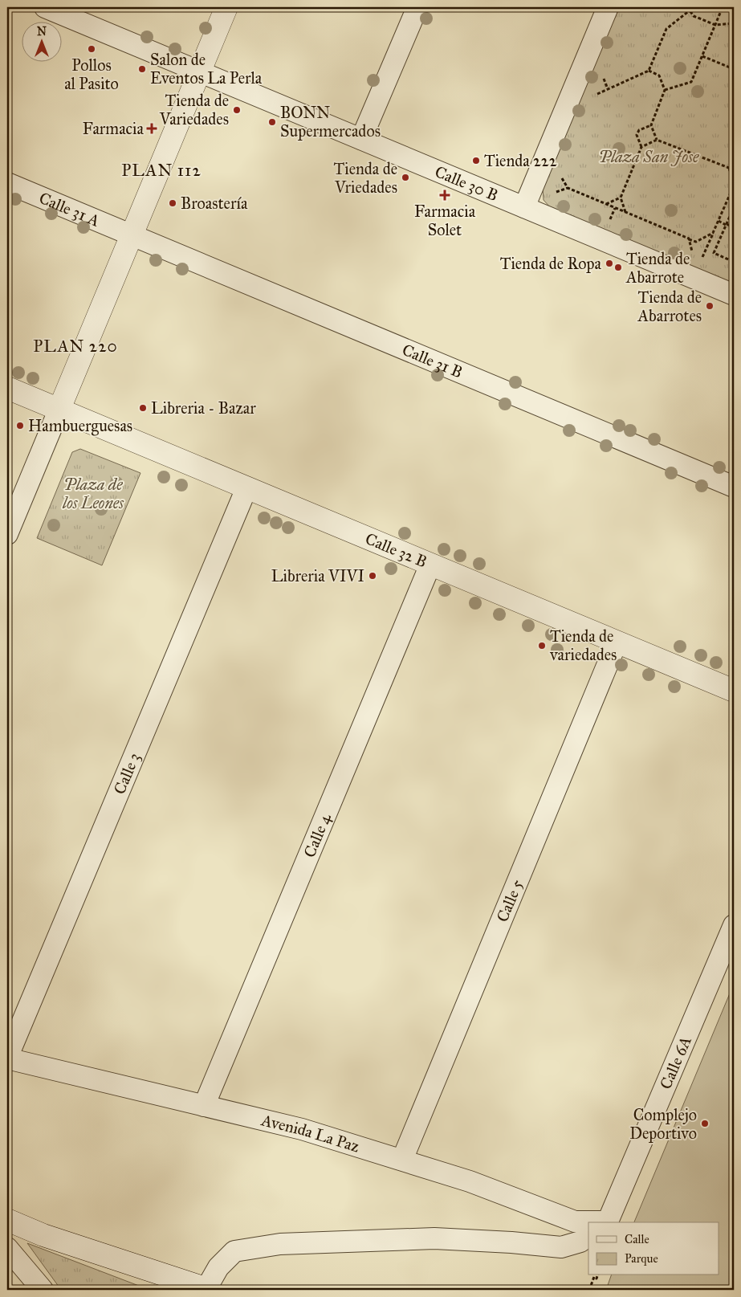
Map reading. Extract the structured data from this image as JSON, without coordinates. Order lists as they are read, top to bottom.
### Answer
{
  "streets": {
    "street": [
      "Calle 30 B",
      "Calle 31 A",
      "Calle 31 B",
      "Calle 32 B",
      "Calle 3",
      "Calle 4",
      "Calle 5",
      "Calle 6A",
      "Avenida La Paz"
    ]
  },
  "crossings": [
    ["Calle 31 A", "Calle 31 B"],
    ["Calle 32 B", "Calle 3"],
    ["Calle 32 B", "Calle 4"],
    ["Calle 32 B", "Calle 5"],
    ["Calle 3", "Avenida La Paz"],
    ["Calle 4", "Avenida La Paz"],
    ["Calle 5", "Avenida La Paz"]
  ],
  "districts": ["PLAN 112", "PLAN 220"],
  "parks": ["Plaza San Jose", "Plaza de los Leones"],
  "places": {
    "other": [
      "Pollos al Pasito",
      "Salon de Eventos La Perla",
      "Tienda de Variedades",
      "BONN Supermercados",
      "Tienda 222",
      "Tienda de Vriedades",
      "Broastería",
      "Tienda de Ropa",
      "Tienda de Abarrote",
      "Tienda de Abarrotes",
      "Libreria - Bazar",
      "Hambuerguesas",
      "Libreria VIVI",
      "Tienda de variedades",
      "Complejo Deportivo"
    ],
    "health": ["Farmacia", "Farmacia Solet"]
  },
  "legend": ["Calle", "Parque"],
  "north": "top"
}
